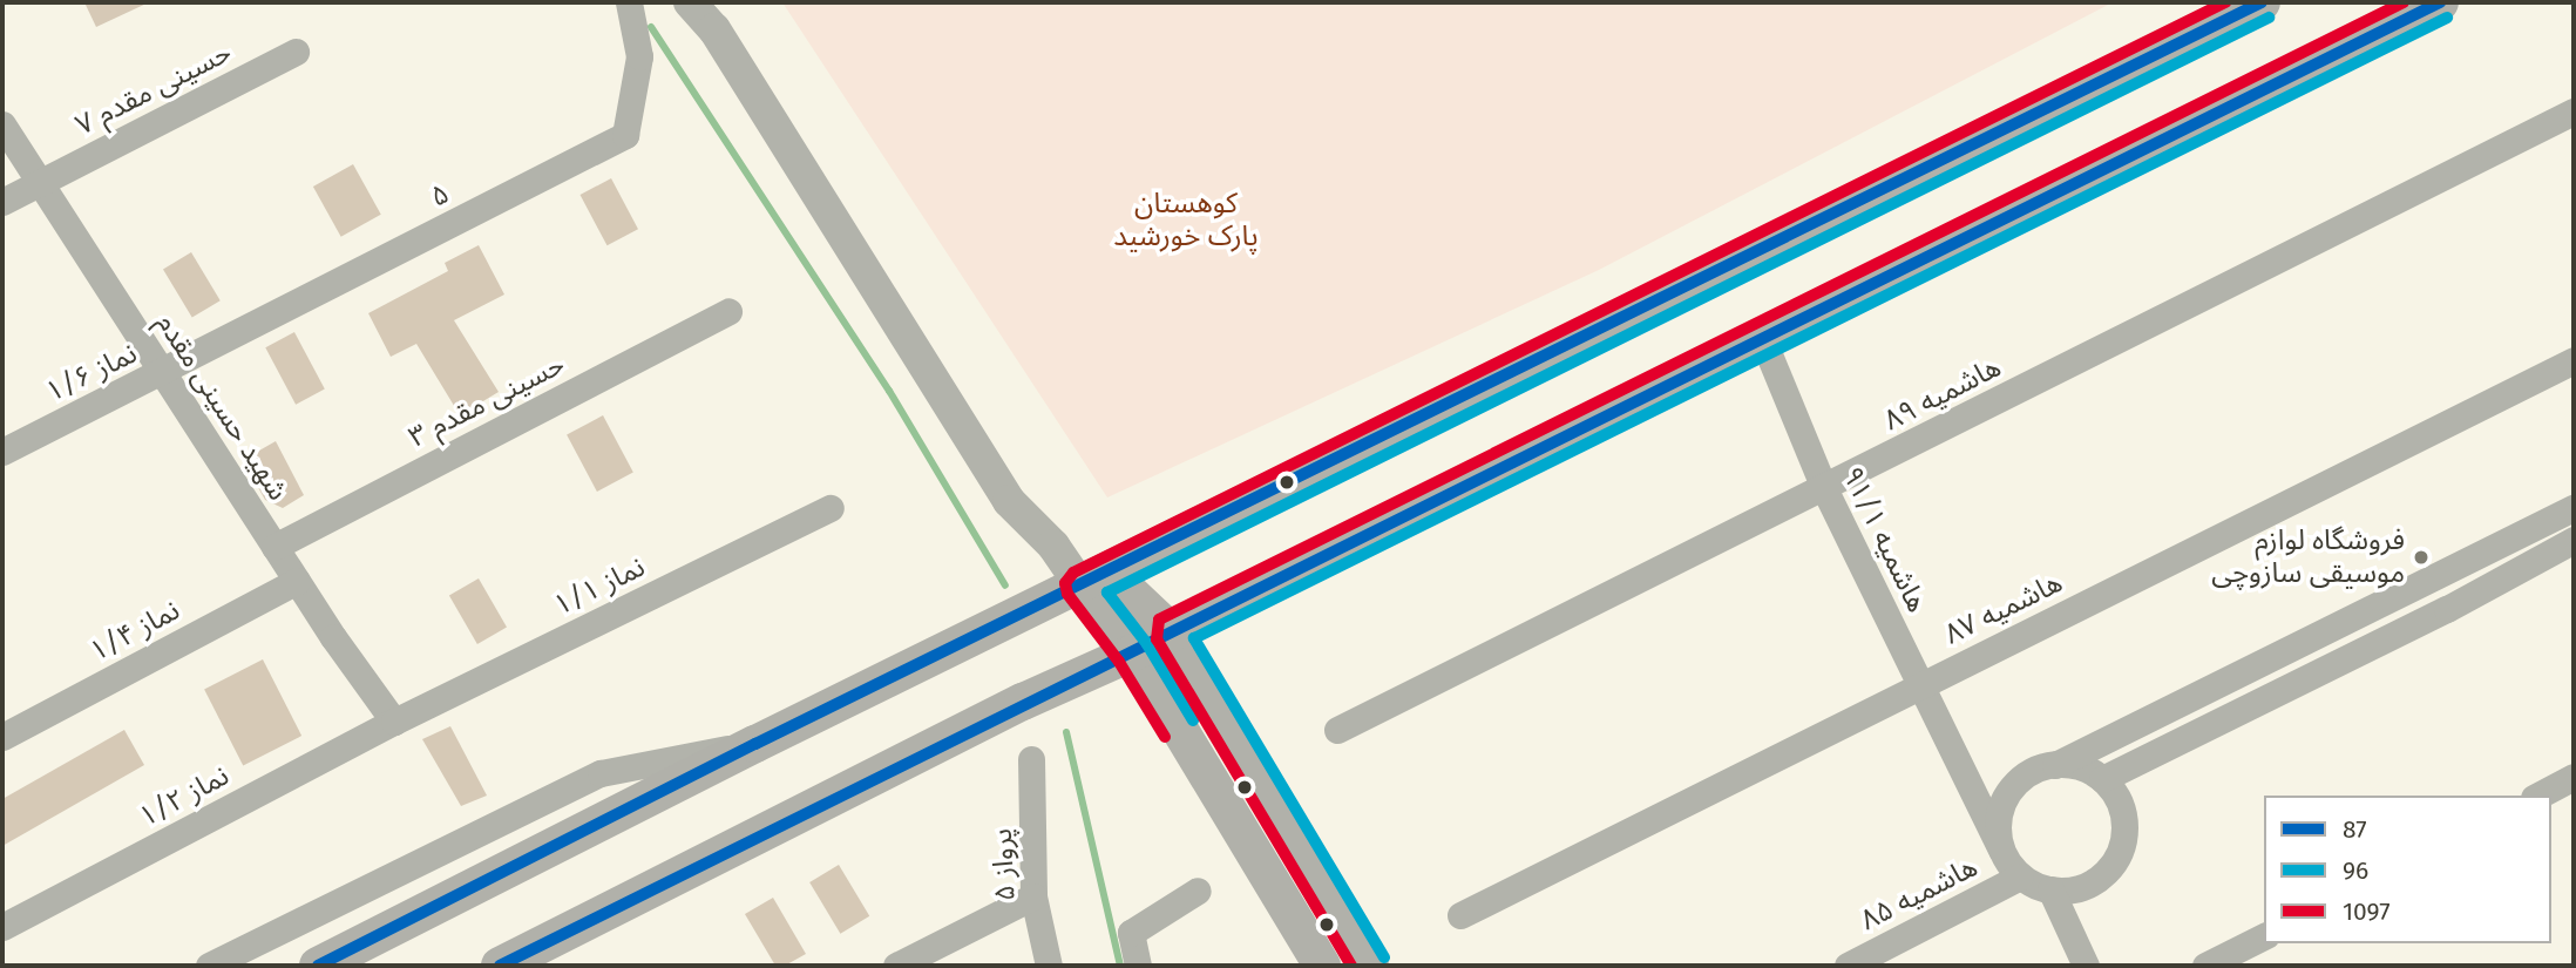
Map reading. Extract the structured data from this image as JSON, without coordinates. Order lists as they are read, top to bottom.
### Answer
{
  "streets": {
    "street": [
      "حسینی مقدم ۷",
      "۵",
      "نماز ۱/۶",
      "هاشمیه ۸۹",
      "حسینی مقدم ۳",
      "شهید حسینی مقدم",
      "هاشمیه ۹۱/۱",
      "نماز ۱/۱",
      "هاشمیه ۸۷",
      "نماز ۱/۴",
      "نماز ۱/۲",
      "پرواز ۵",
      "هاشمیه ۸۵"
    ]
  },
  "crossings": [
    ["حسینی مقدم ۷", "شهید حسینی مقدم"],
    ["۵", "نماز ۱/۶"],
    ["۵", "شهید حسینی مقدم"],
    ["نماز ۱/۶", "شهید حسینی مقدم"],
    ["هاشمیه ۸۹", "هاشمیه ۹۱/۱"],
    ["حسینی مقدم ۳", "شهید حسینی مقدم"],
    ["شهید حسینی مقدم", "نماز ۱/۱"],
    ["شهید حسینی مقدم", "نماز ۱/۴"],
    ["شهید حسینی مقدم", "نماز ۱/۲"],
    ["هاشمیه ۹۱/۱", "هاشمیه ۸۷"],
    ["هاشمیه ۹۱/۱", "هاشمیه ۸۵"],
    ["نماز ۱/۱", "نماز ۱/۲"]
  ],
  "parks": ["کوهستان پارک خورشید"],
  "places": ["فروشگاه لوازم موسیقی سازوچی"],
  "lines": ["transit line 87", "transit line 1097", "transit line 96"],
  "legend": ["87", "96", "1097"]
}
